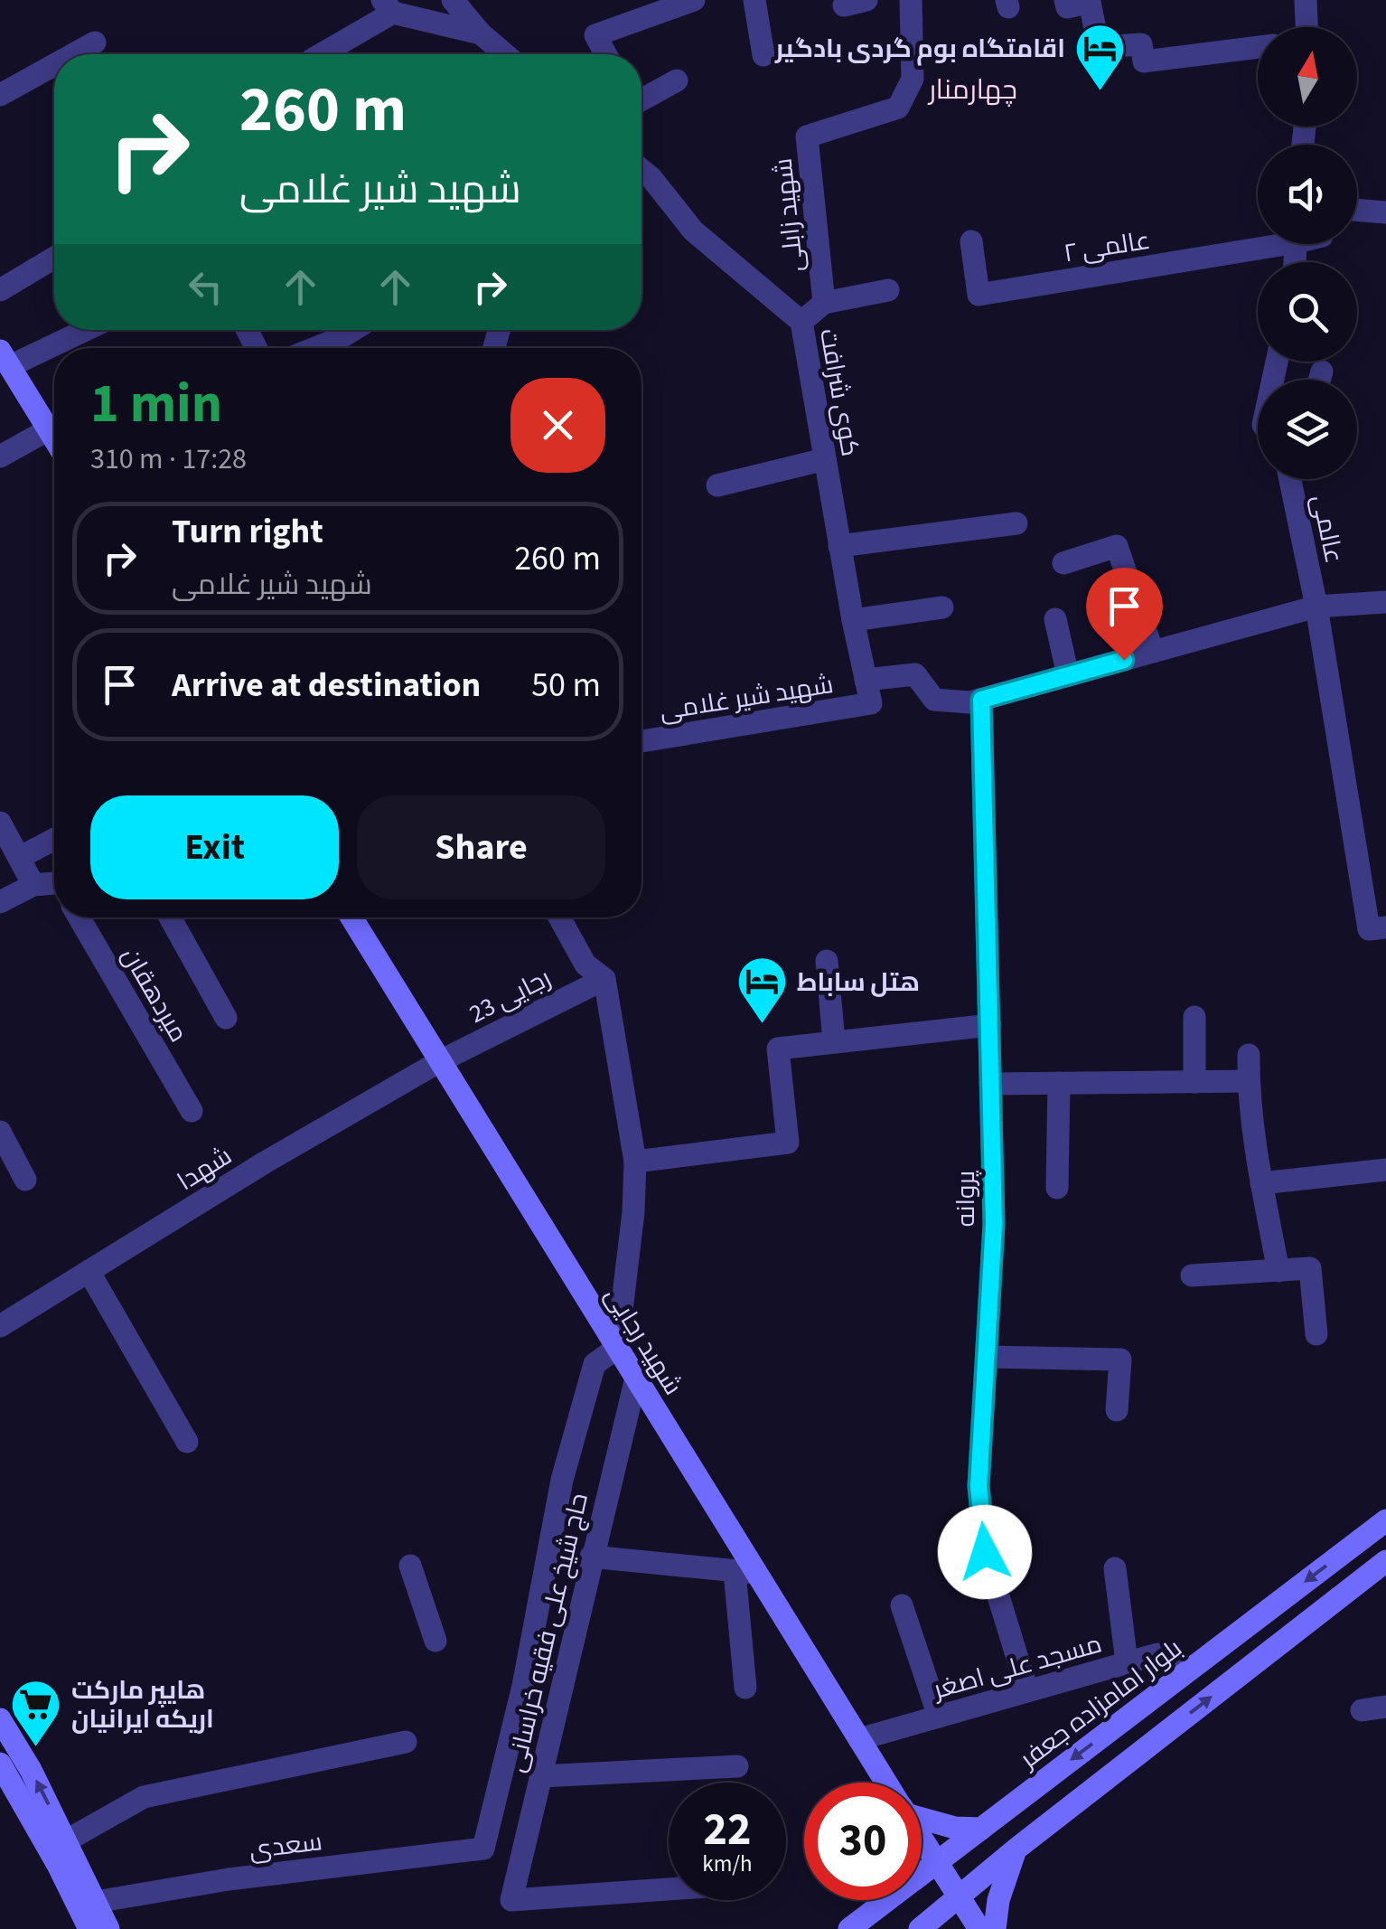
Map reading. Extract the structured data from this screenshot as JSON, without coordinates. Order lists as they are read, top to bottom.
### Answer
{
  "streets": {
    "main road": ["شهید رجایی", "بلوار امامزاده جعفر"],
    "street": [
      "شهید زابلی",
      "عالمی ۲",
      "کوی شرافت",
      "عالمی",
      "شهید شیر غلامی",
      "میردهقان",
      "رجایی 23",
      "شهدا",
      "پروانه",
      "حاج شیخ علی فقیه خراسانی",
      "مسجد علی اصغر",
      "سعدی"
    ]
  },
  "crossings": [
    ["شهید زابلی", "کوی شرافت"],
    ["کوی شرافت", "شهید شیر غلامی"],
    ["عالمی", "شهید شیر غلامی"],
    ["شهید شیر غلامی", "پروانه"],
    ["رجایی 23", "شهدا"],
    ["رجایی 23", "شهید رجایی"],
    ["شهدا", "شهید رجایی"],
    ["پروانه", "مسجد علی اصغر"],
    ["شهید رجایی", "حاج شیخ علی فقیه خراسانی"],
    ["شهید رجایی", "مسجد علی اصغر"],
    ["شهید رجایی", "بلوار امامزاده جعفر"],
    ["حاج شیخ علی فقیه خراسانی", "سعدی"],
    ["مسجد علی اصغر", "بلوار امامزاده جعفر"]
  ],
  "districts": ["چهارمنار"],
  "places": {
    "hotel": ["اقامتگاه بوم گردی بادگیر", "هتل ساباط"],
    "supermarket": ["هایپر مارکت اریکه ایرانیان"]
  },
  "north": "top",
  "page": {
    "turn": ["260 m", "شهید شیر غلامی"],
    "heading": ["1 min", "310 m · 17:28"],
    "list": [
      {
        "name": "Turn right",
        "note": "شهید شیر غلامی",
        "value": "260 m"
      },
      {
        "name": "Arrive at destination",
        "value": "50 m"
      }
    ],
    "buttons": ["Exit", "Share"],
    "speed": "22 km/h",
    "limit": "30"
  }
}
